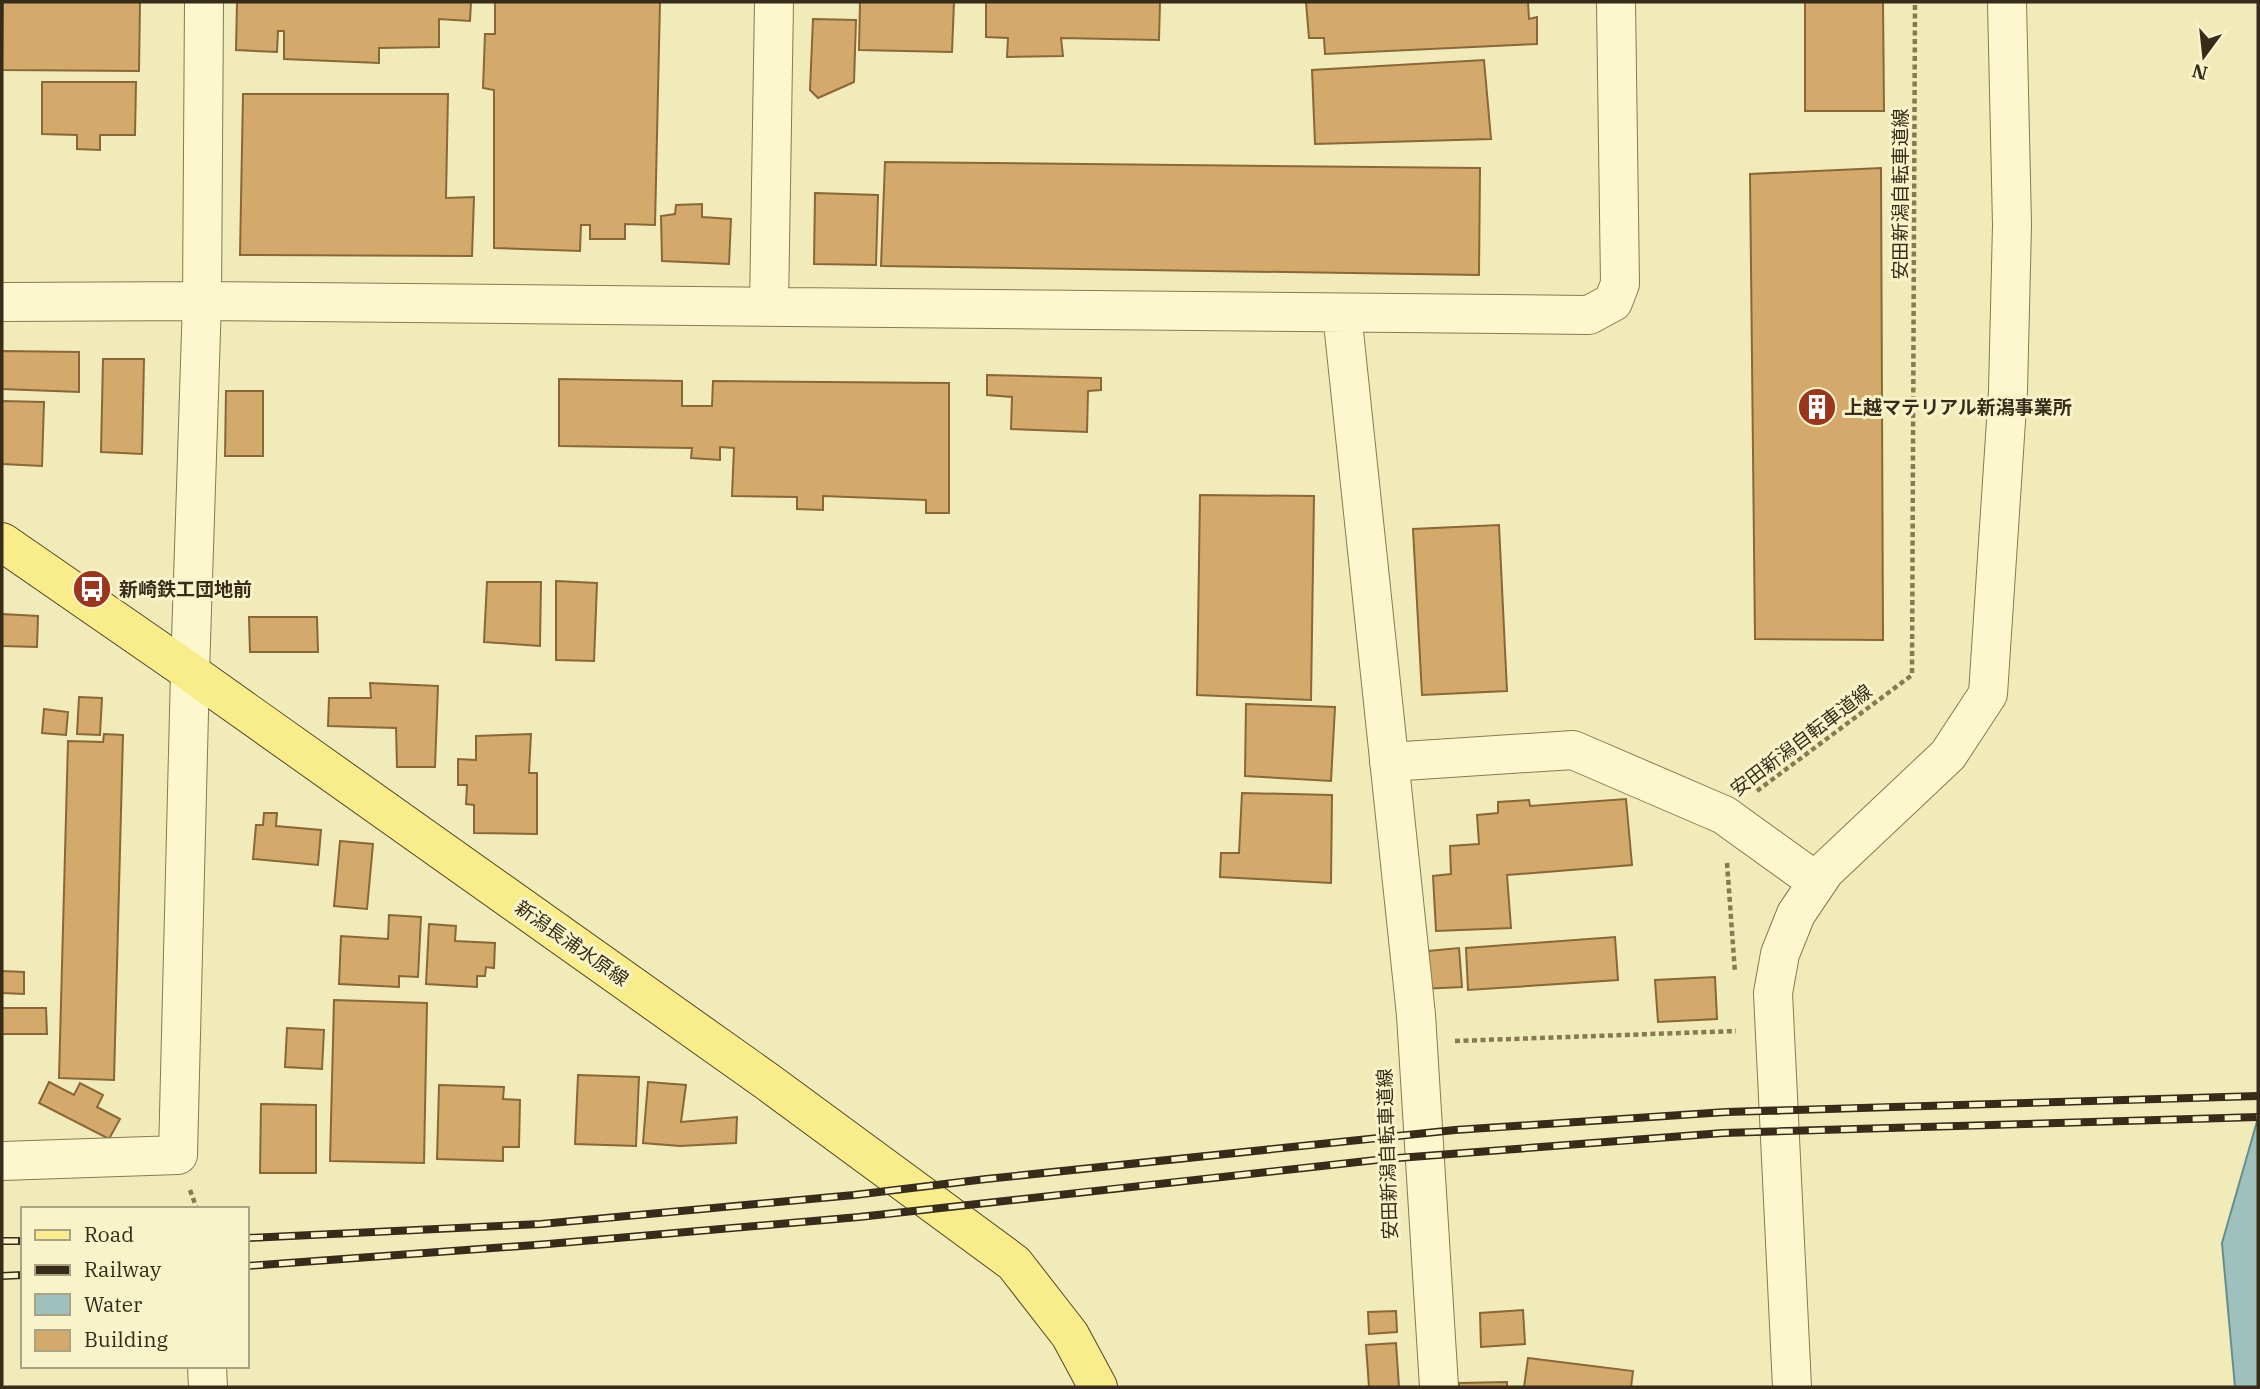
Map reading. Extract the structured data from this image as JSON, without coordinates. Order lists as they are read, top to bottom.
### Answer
{
  "streets": {
    "main road": ["新潟長浦水原線"],
    "path": ["安田新潟自転車道線"]
  },
  "places": {
    "building": ["上越マテリアル新潟事業所"],
    "bus stop": ["新崎鉄工団地前"]
  },
  "legend": [
    "Road",
    "Railway",
    "Water",
    "Building"
  ],
  "north": "bottom"
}
